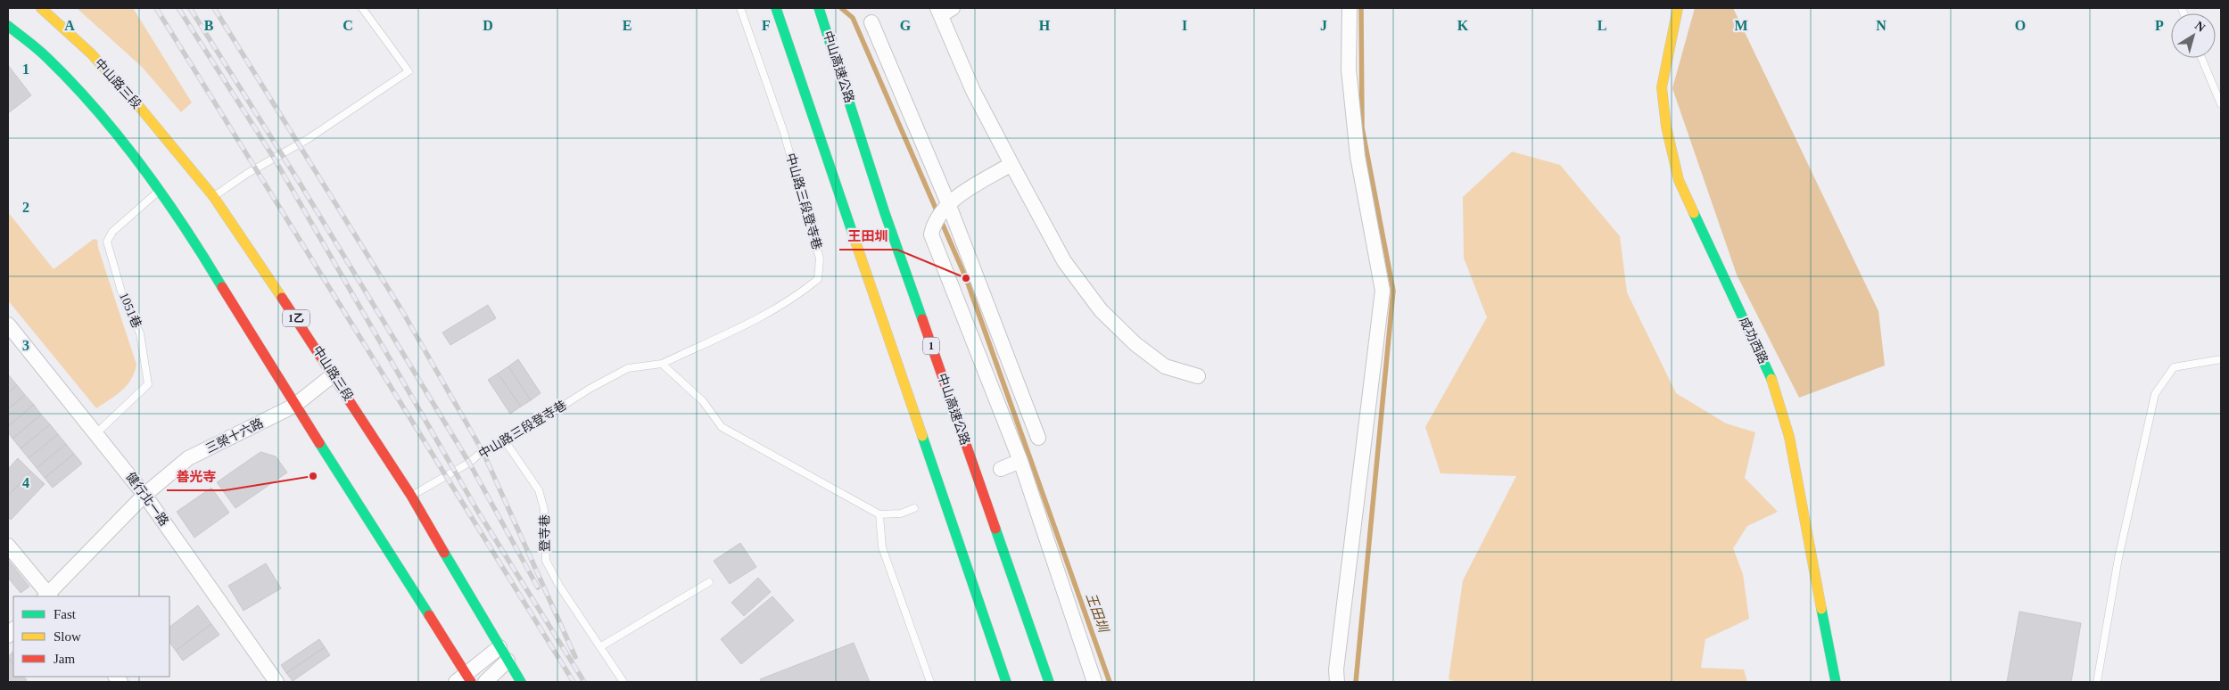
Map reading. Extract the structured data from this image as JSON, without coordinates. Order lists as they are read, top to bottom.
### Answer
{
  "streets": {
    "main road": [
      "中山高速公路",
      "中山路三段",
      "1乙",
      "成功西路",
      "1"
    ],
    "street": ["三榮十六路", "健行北一路"],
    "lane": ["中山路三段登寺巷", "1051巷", "登寺巷"]
  },
  "crossings": [
    ["中山路三段", "中山路三段登寺巷"],
    ["中山路三段", "三榮十六路"],
    ["中山路三段登寺巷", "登寺巷"],
    ["1051巷", "健行北一路"],
    ["三榮十六路", "健行北一路"]
  ],
  "water": ["王田圳"],
  "places": ["王田圳", "善光寺"],
  "legend": ["Fast", "Slow", "Jam"],
  "north": "top right",
  "grid": {
    "columns": [
      "A",
      "B",
      "C",
      "D",
      "E",
      "F",
      "G",
      "H",
      "I",
      "J",
      "K",
      "L",
      "M",
      "N",
      "O",
      "P"
    ],
    "rows": [
      "1",
      "2",
      "3",
      "4"
    ]
  }
}
